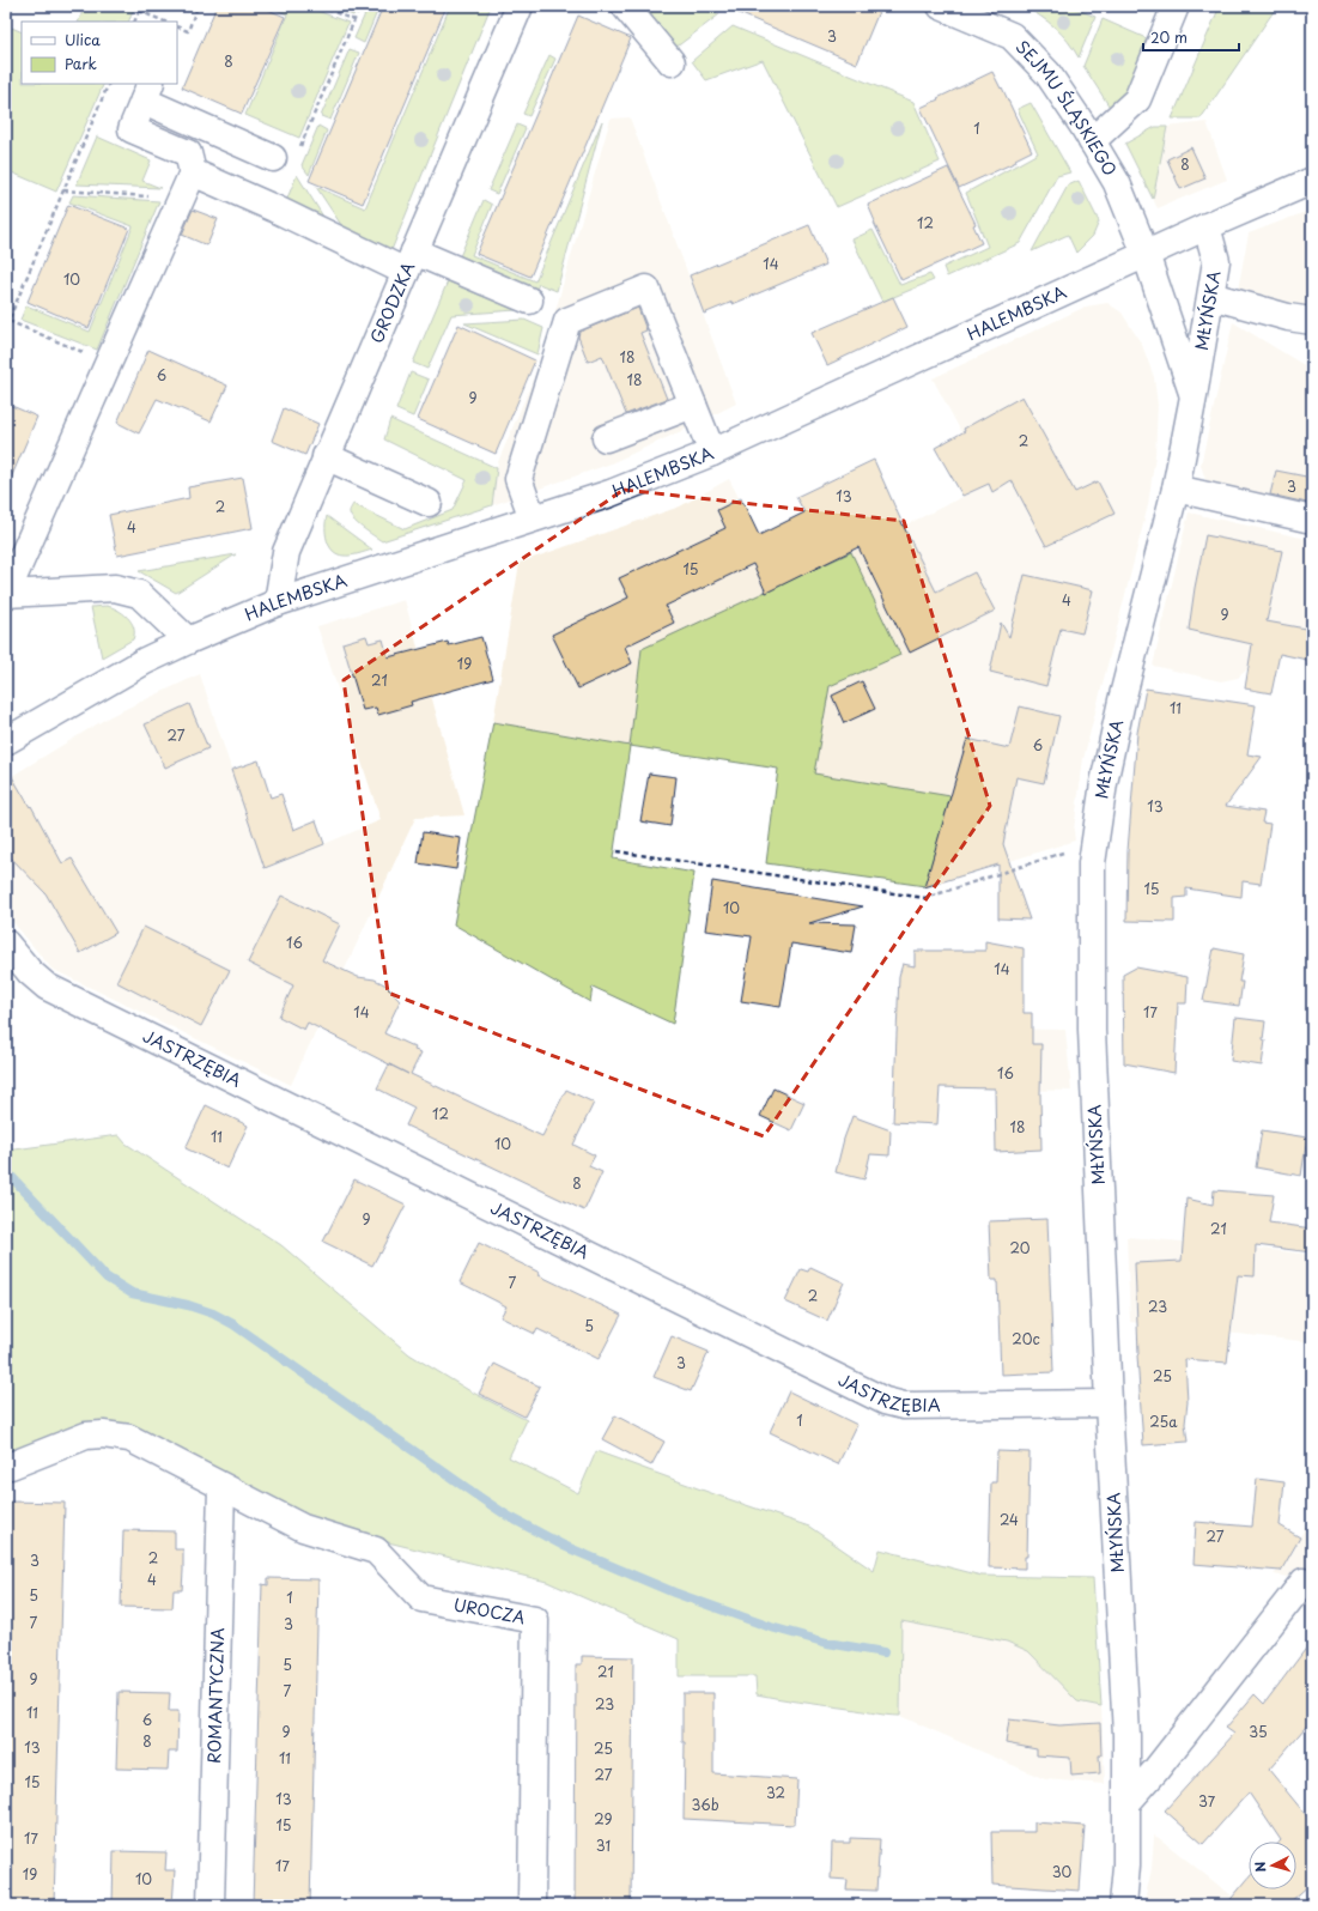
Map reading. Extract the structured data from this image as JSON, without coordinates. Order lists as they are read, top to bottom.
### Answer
{
  "streets": {
    "street": [
      "SEJMU ŚLĄSKIEGO",
      "GRODZKA",
      "MŁYŃSKA",
      "HALEMBSKA",
      "JASTRZĘBIA",
      "UROCZA",
      "ROMANTYCZNA"
    ]
  },
  "crossings": [
    ["SEJMU ŚLĄSKIEGO", "MŁYŃSKA"],
    ["SEJMU ŚLĄSKIEGO", "HALEMBSKA"],
    ["GRODZKA", "HALEMBSKA"],
    ["MŁYŃSKA", "HALEMBSKA"],
    ["MŁYŃSKA", "JASTRZĘBIA"],
    ["UROCZA", "ROMANTYCZNA"]
  ],
  "house_numbers": [
    "3",
    "8",
    "1",
    "8",
    "12",
    "14",
    "10",
    "18",
    "6",
    "18",
    "9",
    "2",
    "3",
    "13",
    "2",
    "4",
    "15",
    "4",
    "9",
    "19",
    "21",
    "11",
    "27",
    "6",
    "13",
    "15",
    "10",
    "16",
    "14",
    "14",
    "17",
    "16",
    "12",
    "18",
    "11",
    "10",
    "8",
    "9",
    "21",
    "20",
    "7",
    "2",
    "23",
    "5",
    "20c",
    "3",
    "25",
    "1",
    "25a",
    "24",
    "27",
    "2",
    "3",
    "4",
    "5",
    "1",
    "7",
    "3",
    "5",
    "21",
    "9",
    "7",
    "23",
    "11",
    "6",
    "9",
    "35",
    "8",
    "13",
    "25",
    "11",
    "27",
    "15",
    "32",
    "13",
    "37",
    "36b",
    "29",
    "15",
    "17",
    "31",
    "17",
    "30",
    "19",
    "10"
  ],
  "legend": ["Ulica", "Park"],
  "scale_bar": "20 m",
  "north": "left"
}
